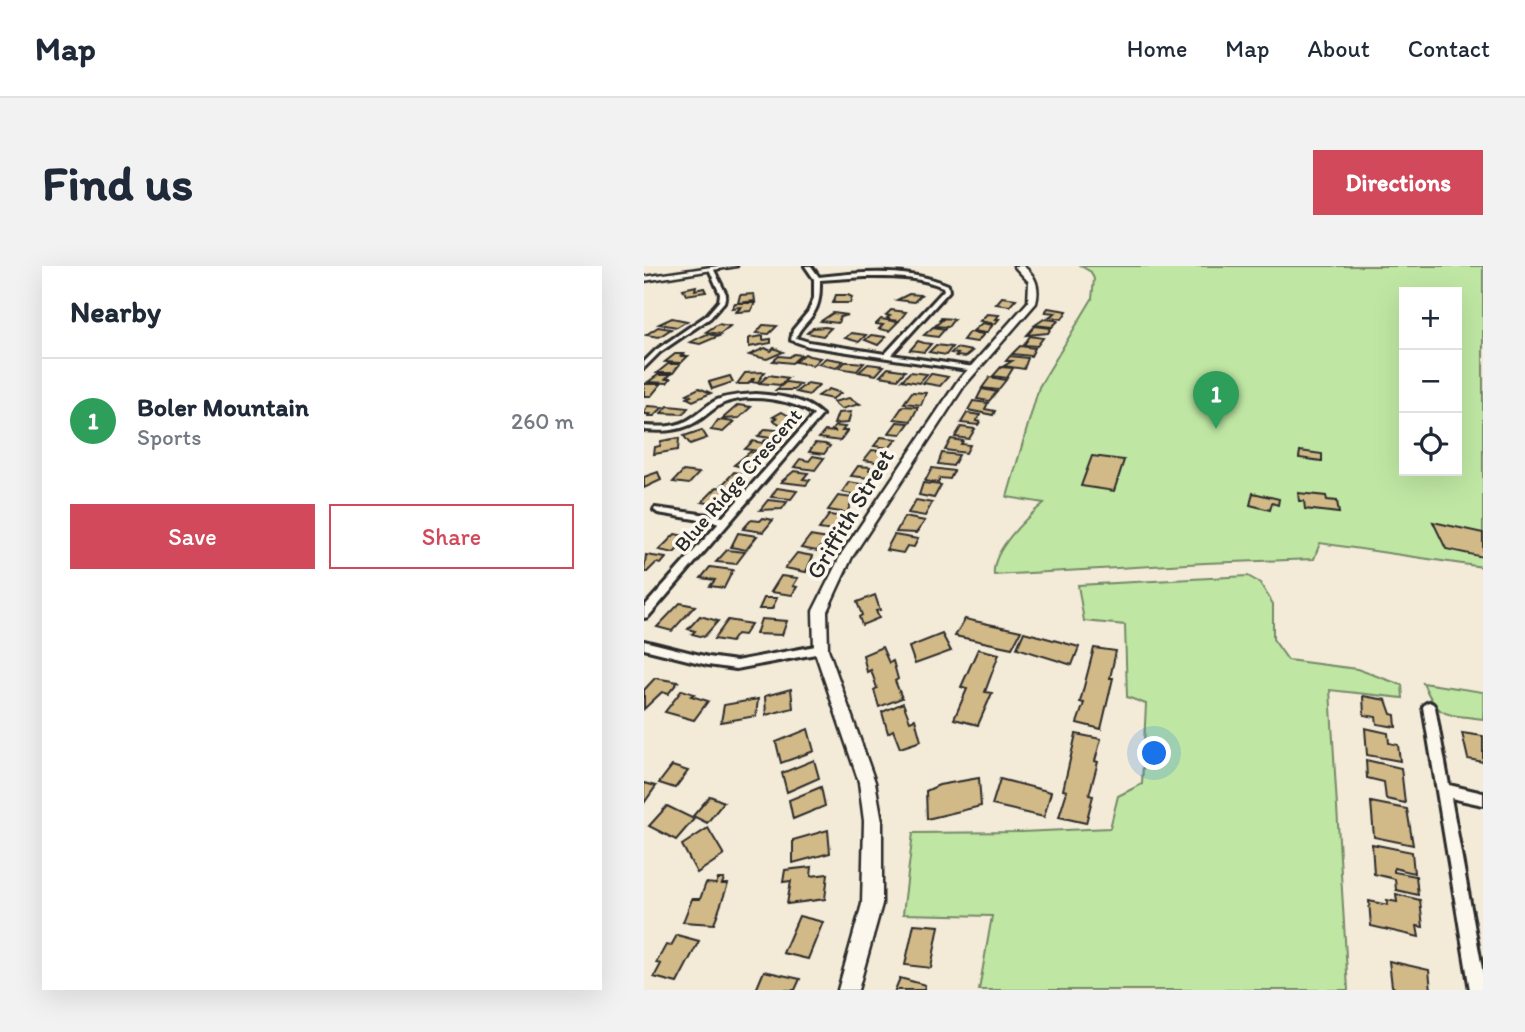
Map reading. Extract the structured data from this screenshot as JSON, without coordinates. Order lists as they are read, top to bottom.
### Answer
{
  "streets": {
    "street": ["Blue Ridge Crescent", "Griffith Street"]
  },
  "page": {
    "header": "Map",
    "nav": [
      "Home",
      "Map",
      "About",
      "Contact"
    ],
    "buttons": [
      "Directions",
      ["Save", "Share"]
    ],
    "title": "Find us",
    "heading": "Nearby",
    "map_buttons": ["+", "−"],
    "list": [
      {
        "mark": "1",
        "name": "Boler Mountain",
        "note": "Sports",
        "value": "260 m"
      }
    ],
    "pins": "1"
  }
}
